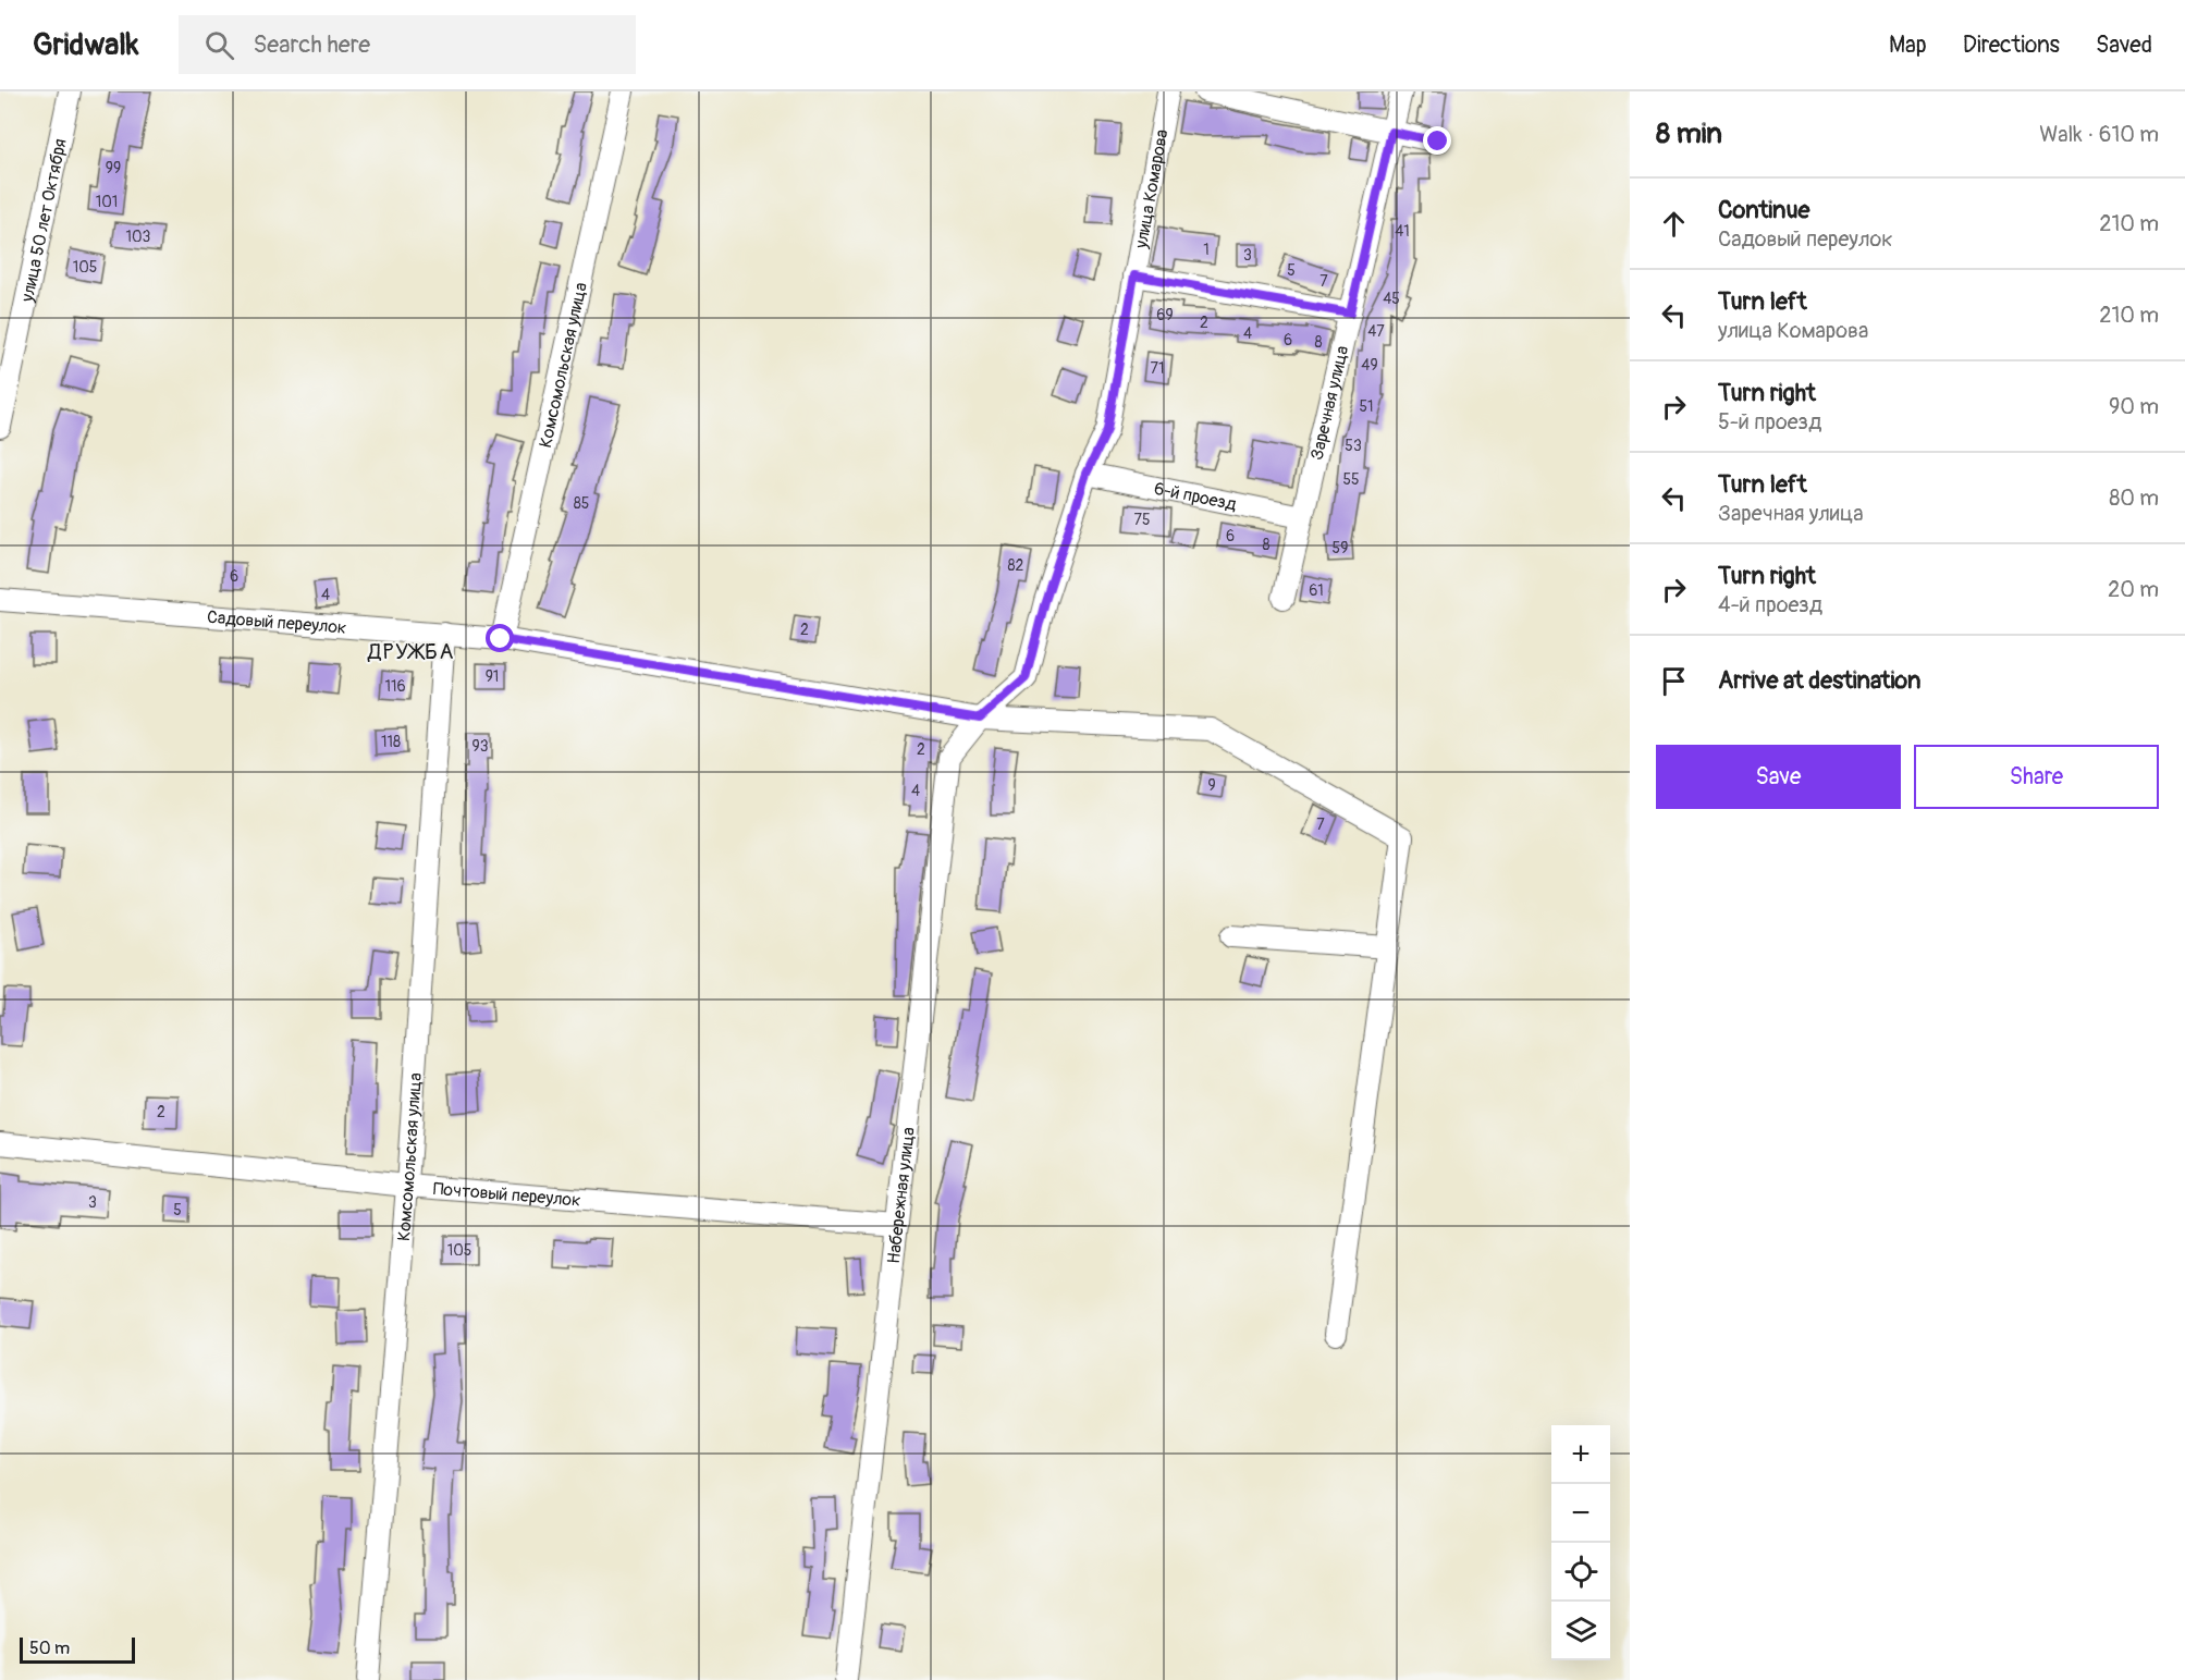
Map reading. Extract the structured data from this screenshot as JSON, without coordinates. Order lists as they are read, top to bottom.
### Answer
{
  "streets": {
    "street": [
      "улица Комарова",
      "улица 50 лет Октября",
      "Комсомольская улица",
      "Заречная улица",
      "6-й проезд",
      "Садовый переулок",
      "Почтовый переулок",
      "Набережная улица"
    ]
  },
  "crossings": [
    ["улица Комарова", "6-й проезд"],
    ["улица Комарова", "Садовый переулок"],
    ["улица Комарова", "Набережная улица"],
    ["Комсомольская улица", "Садовый переулок"],
    ["Комсомольская улица", "Почтовый переулок"],
    ["Заречная улица", "6-й проезд"],
    ["Садовый переулок", "Набережная улица"],
    ["Почтовый переулок", "Набережная улица"]
  ],
  "districts": ["ДРУЖБА"],
  "house_numbers": [
    "99",
    "101",
    "41",
    "103",
    "1",
    "3",
    "105",
    "5",
    "7",
    "45",
    "69",
    "2",
    "47",
    "4",
    "6",
    "8",
    "49",
    "71",
    "51",
    "53",
    "55",
    "85",
    "75",
    "6",
    "8",
    "59",
    "82",
    "6",
    "61",
    "4",
    "2",
    "91",
    "116",
    "118",
    "93",
    "2",
    "9",
    "4",
    "7",
    "2",
    "3",
    "5",
    "105"
  ],
  "scale_bar": "50 m",
  "page": {
    "header": "Gridwalk",
    "search": "Search here",
    "nav": ["Map", "Directions", "Saved"],
    "heading": ["8 min", "Walk · 610 m"],
    "list": [
      ["Continue", "Садовый переулок", "210 m"],
      ["Turn left", "улица Комарова", "210 m"],
      ["Turn right", "5-й проезд", "90 m"],
      ["Turn left", "Заречная улица", "80 m"],
      ["Turn right", "4-й проезд", "20 m"],
      "Arrive at destination"
    ],
    "buttons": ["Save", "Share"],
    "map_buttons": ["+", "−"],
    "scale": "50 m"
  }
}
